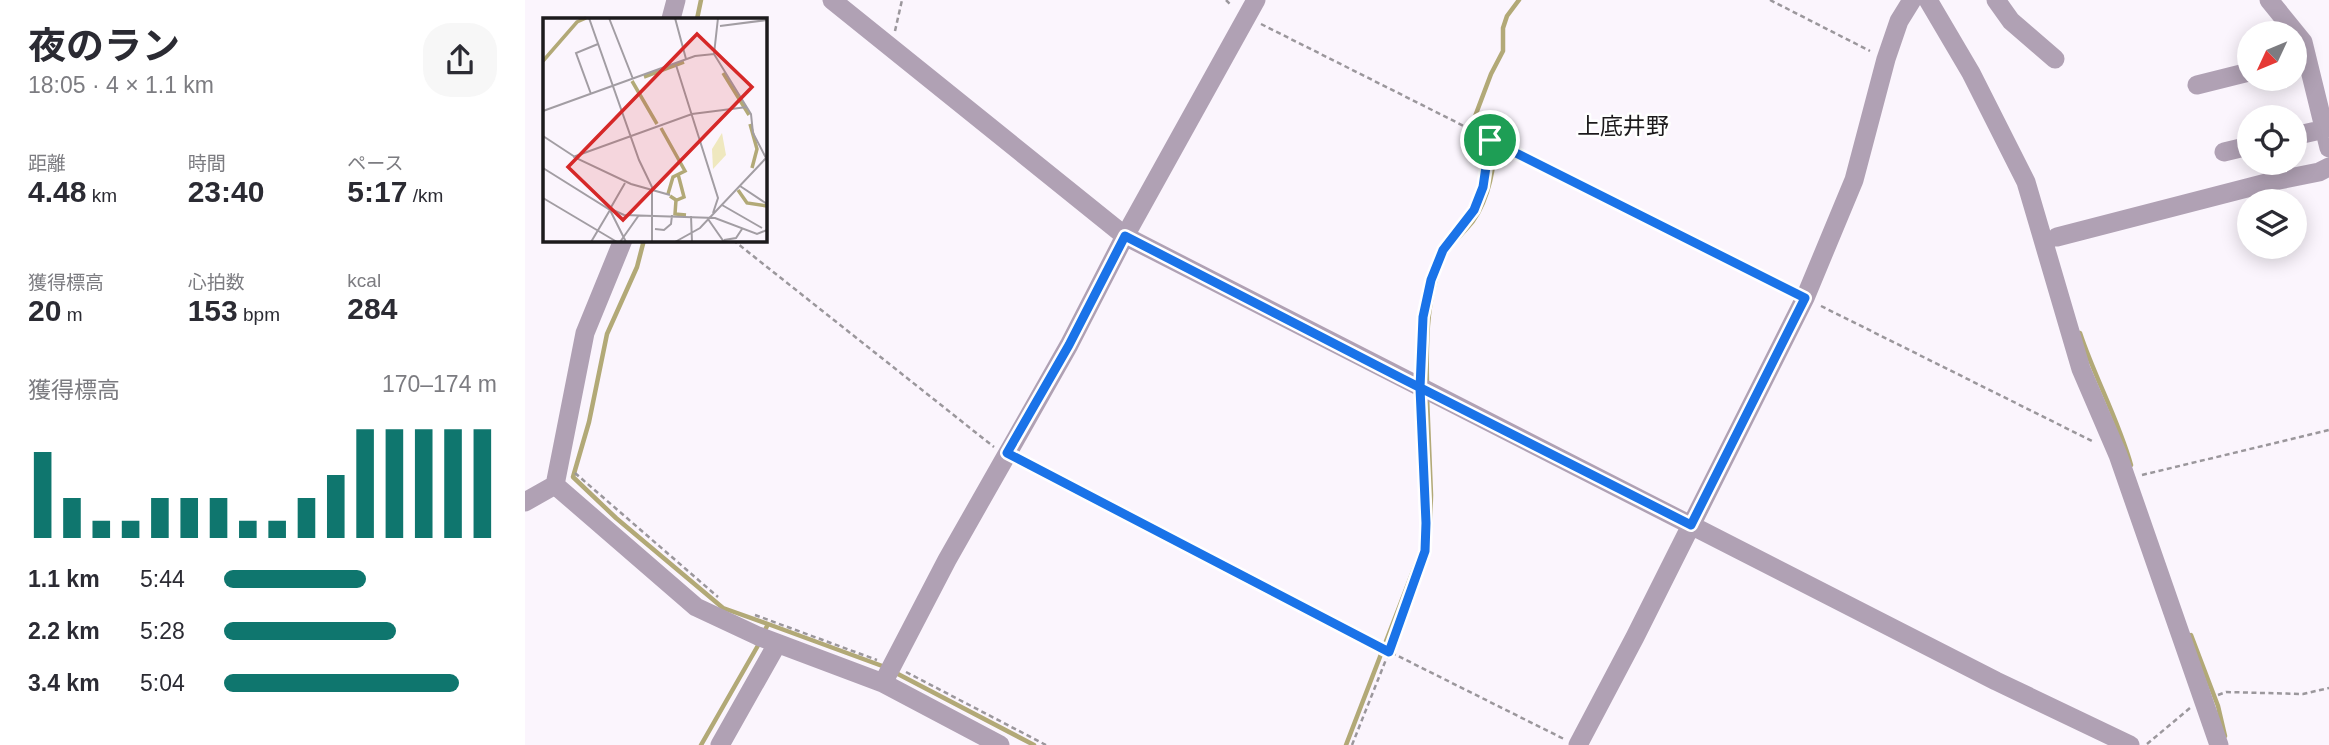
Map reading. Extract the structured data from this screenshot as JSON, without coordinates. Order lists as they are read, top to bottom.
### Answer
{
  "districts": ["上底井野"],
  "north": "bottom left",
  "page": {
    "heading": ["夜のラン", "18:05 · 4 × 1.1 km"],
    "stats": [
      ["距離", "4.48 km"],
      ["時間", "23:40"],
      ["ペース", "5:17 /km"],
      ["獲得標高", "20 m"],
      ["心拍数", "153 bpm"],
      ["kcal", "284"]
    ],
    "chart": ["獲得標高", "170–174 m"],
    "list": [
      {
        "name": "1.1 km",
        "note": "5:44"
      },
      {
        "name": "2.2 km",
        "note": "5:28"
      },
      {
        "name": "3.4 km",
        "note": "5:04"
      }
    ]
  }
}
